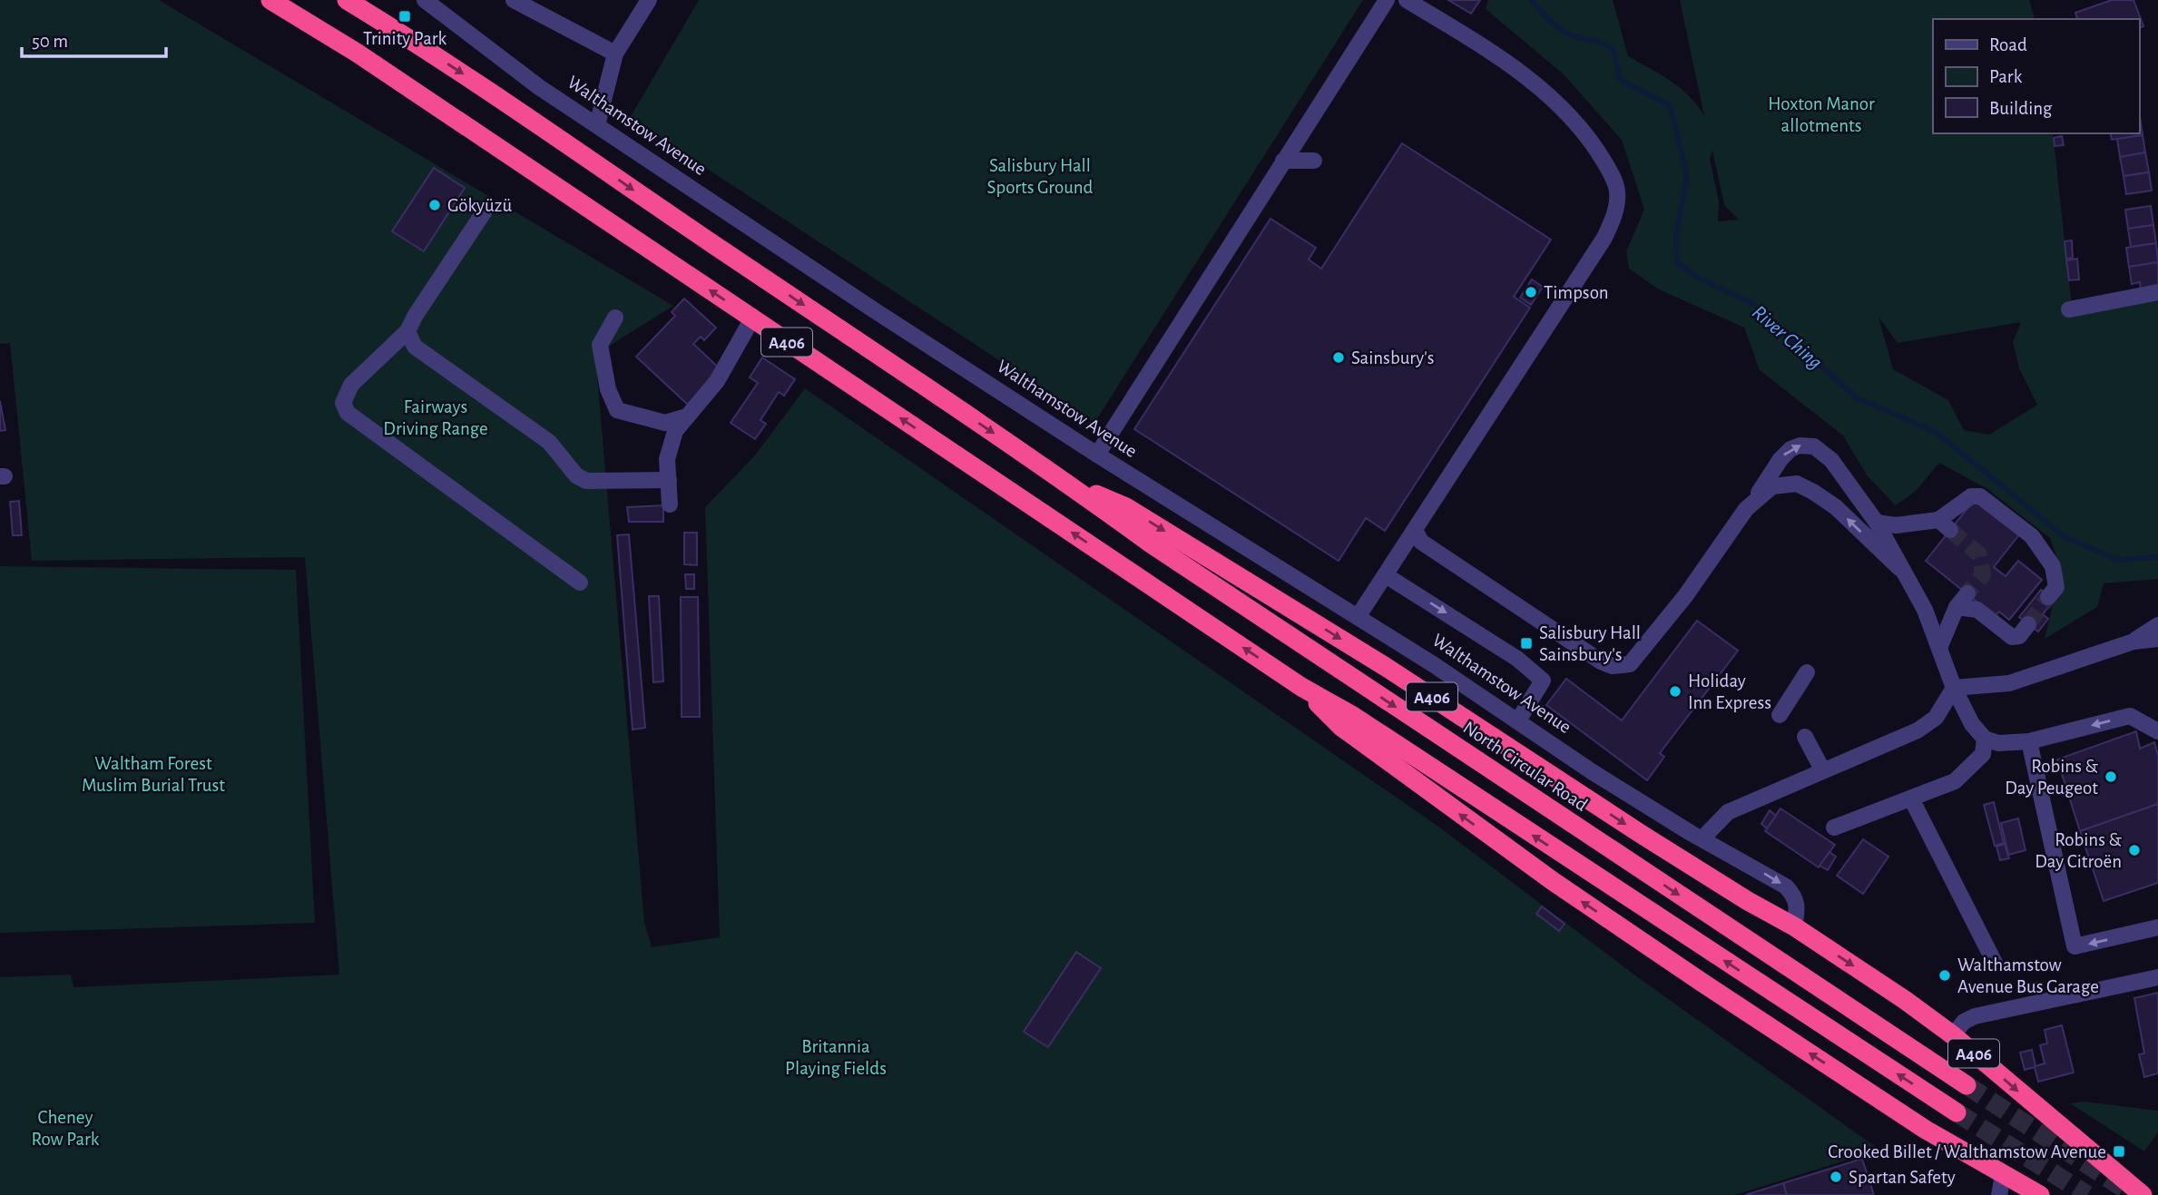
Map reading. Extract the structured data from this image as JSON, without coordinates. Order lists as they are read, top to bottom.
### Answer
{
  "streets": {
    "highway": ["A406", "North Circular Road"],
    "street": ["Walthamstow Avenue"]
  },
  "crossings": [
    ["Walthamstow Avenue", "A406"],
    ["A406", "North Circular Road"]
  ],
  "water": ["River Ching"],
  "parks": [
    "Hoxton Manor allotments",
    "Salisbury Hall Sports Ground",
    "Fairways Driving Range",
    "Waltham Forest Muslim Burial Trust",
    "Britannia Playing Fields",
    "Cheney Row Park"
  ],
  "places": {
    "transit": ["Trinity Park", "Salisbury Hall Sainsbury's", "Crooked Billet / Walthamstow Avenue"],
    "other": [
      "Gökyüzü",
      "Timpson",
      "Sainsbury's",
      "Holiday Inn Express",
      "Robins & Day Peugeot",
      "Robins & Day Citroën",
      "Walthamstow Avenue Bus Garage",
      "Spartan Safety"
    ]
  },
  "legend": ["Road", "Park", "Building"],
  "scale_bar": "50 m"
}
